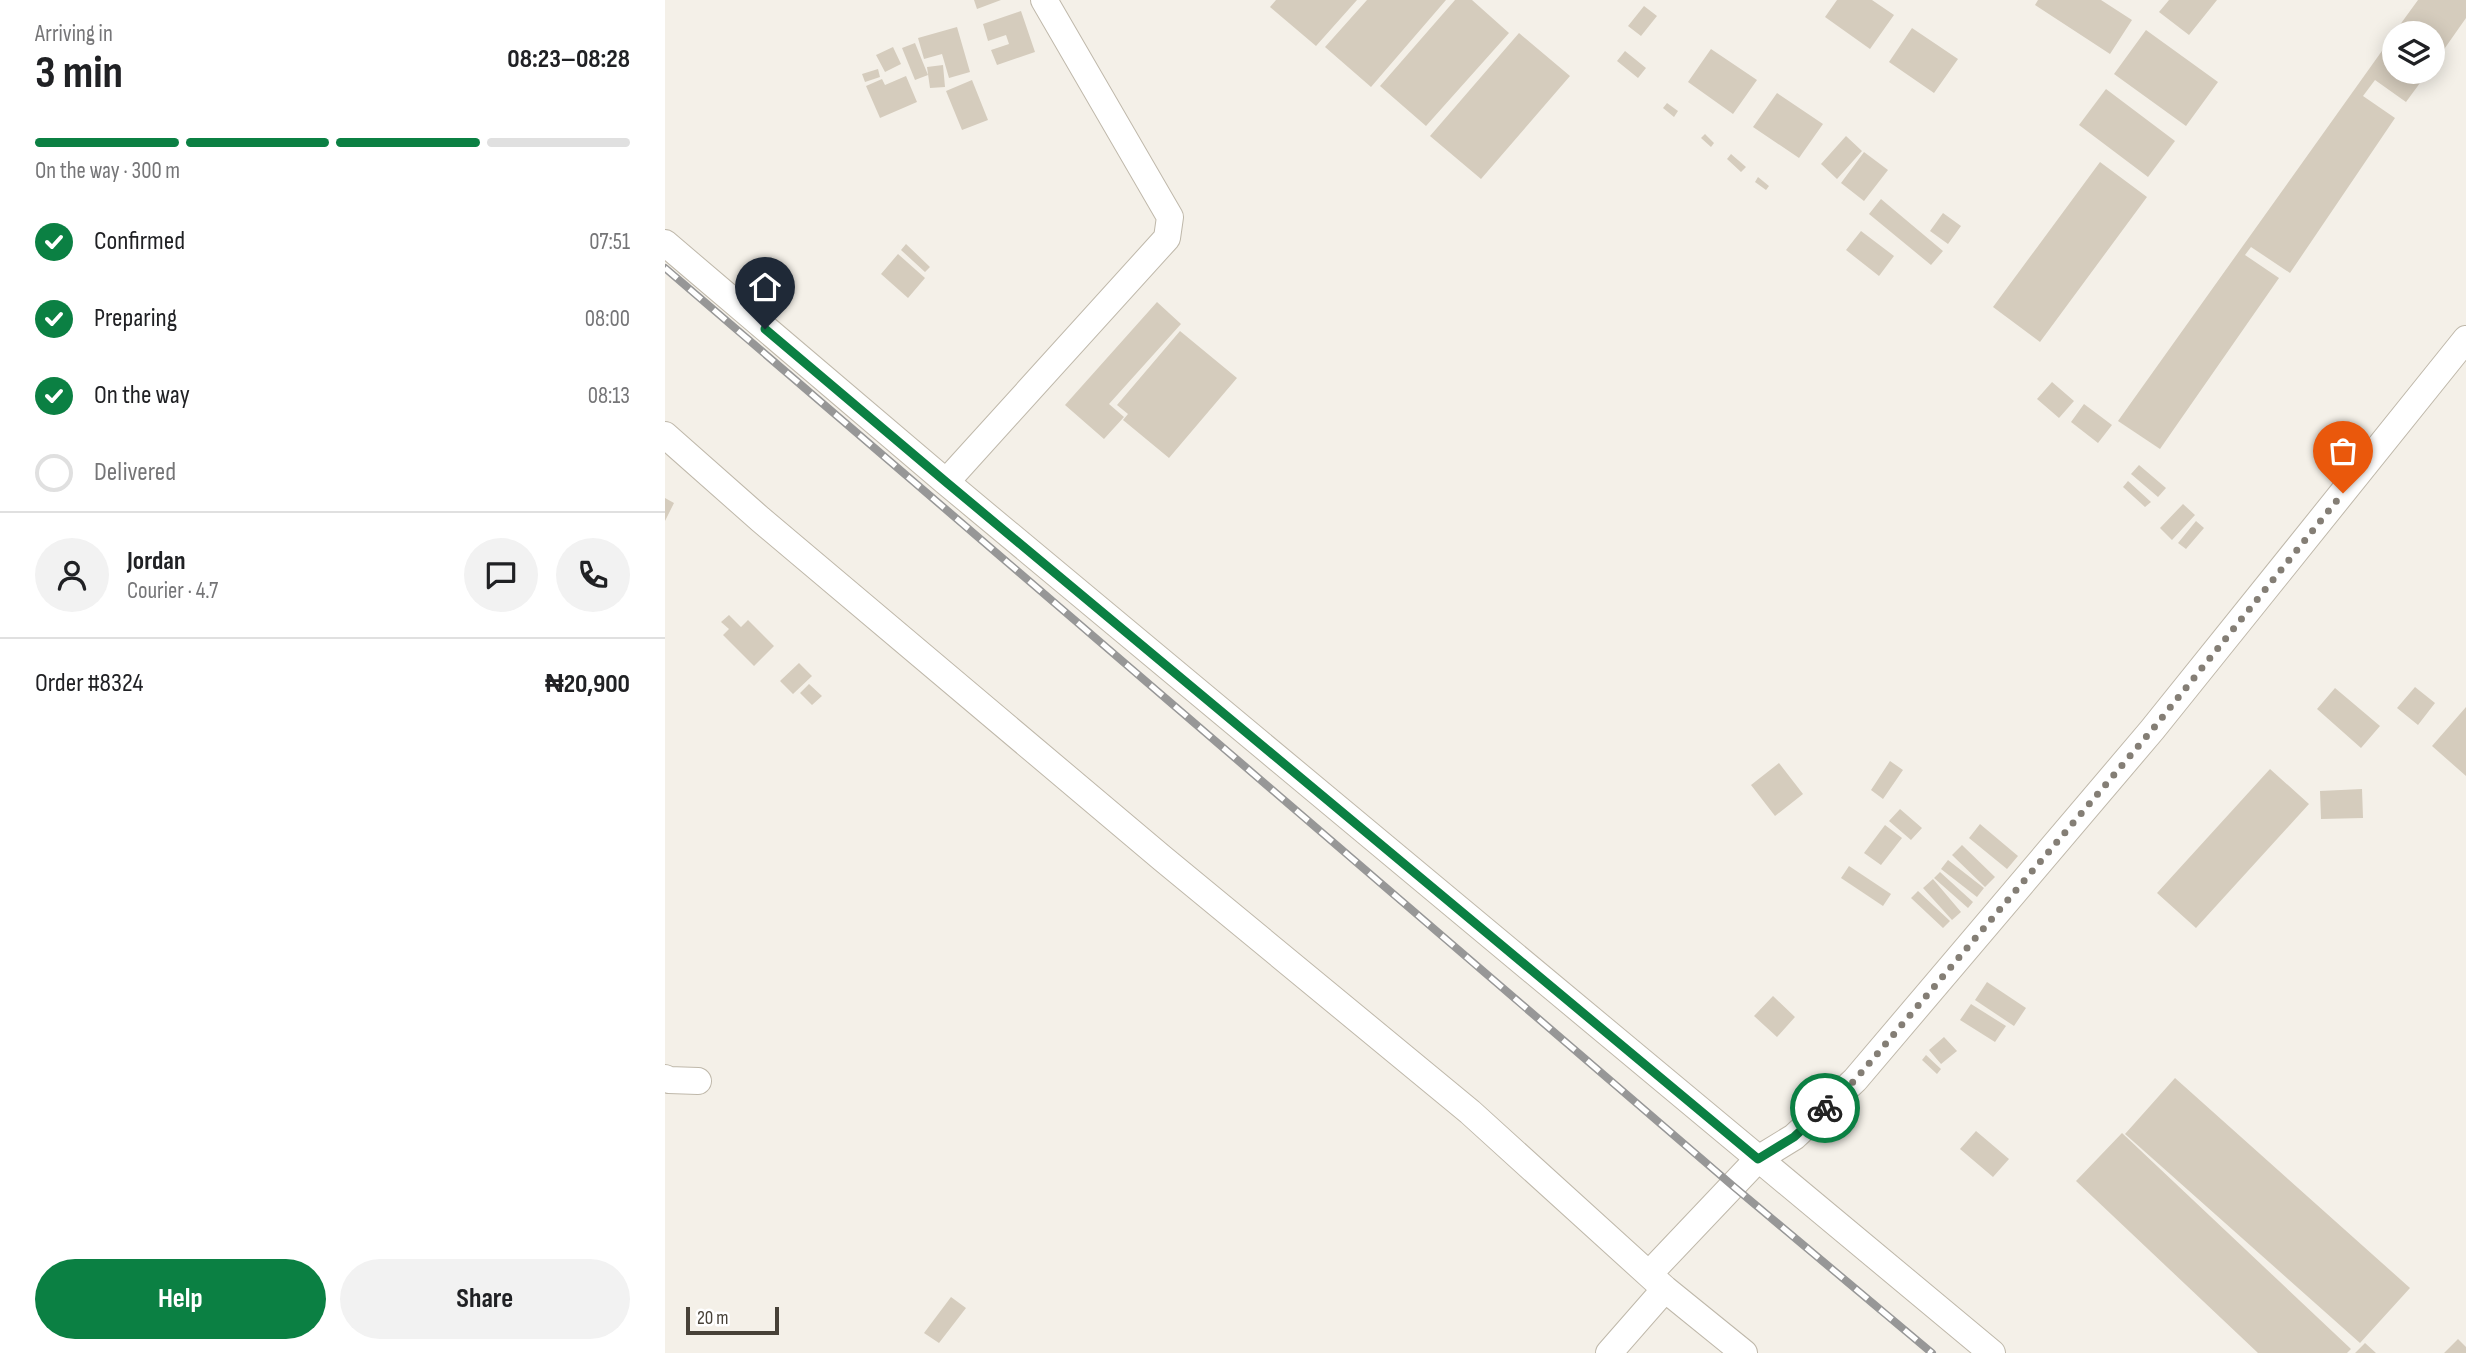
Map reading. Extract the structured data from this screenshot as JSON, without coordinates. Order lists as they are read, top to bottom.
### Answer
{
  "scale_bar": "20 m",
  "page": {
    "heading": ["3 min", "Arriving in", "08:23–08:28"],
    "panel": [
      "Jordan",
      "Courier · 4.7",
      "Order #8324",
      "₦20,900"
    ],
    "bar": "On the way · 300 m",
    "list": [
      ["Confirmed", "07:51"],
      ["Preparing", "08:00"],
      ["On the way", "08:13"],
      "Delivered"
    ],
    "buttons": ["Help", "Share"],
    "scale": "20 m"
  }
}
